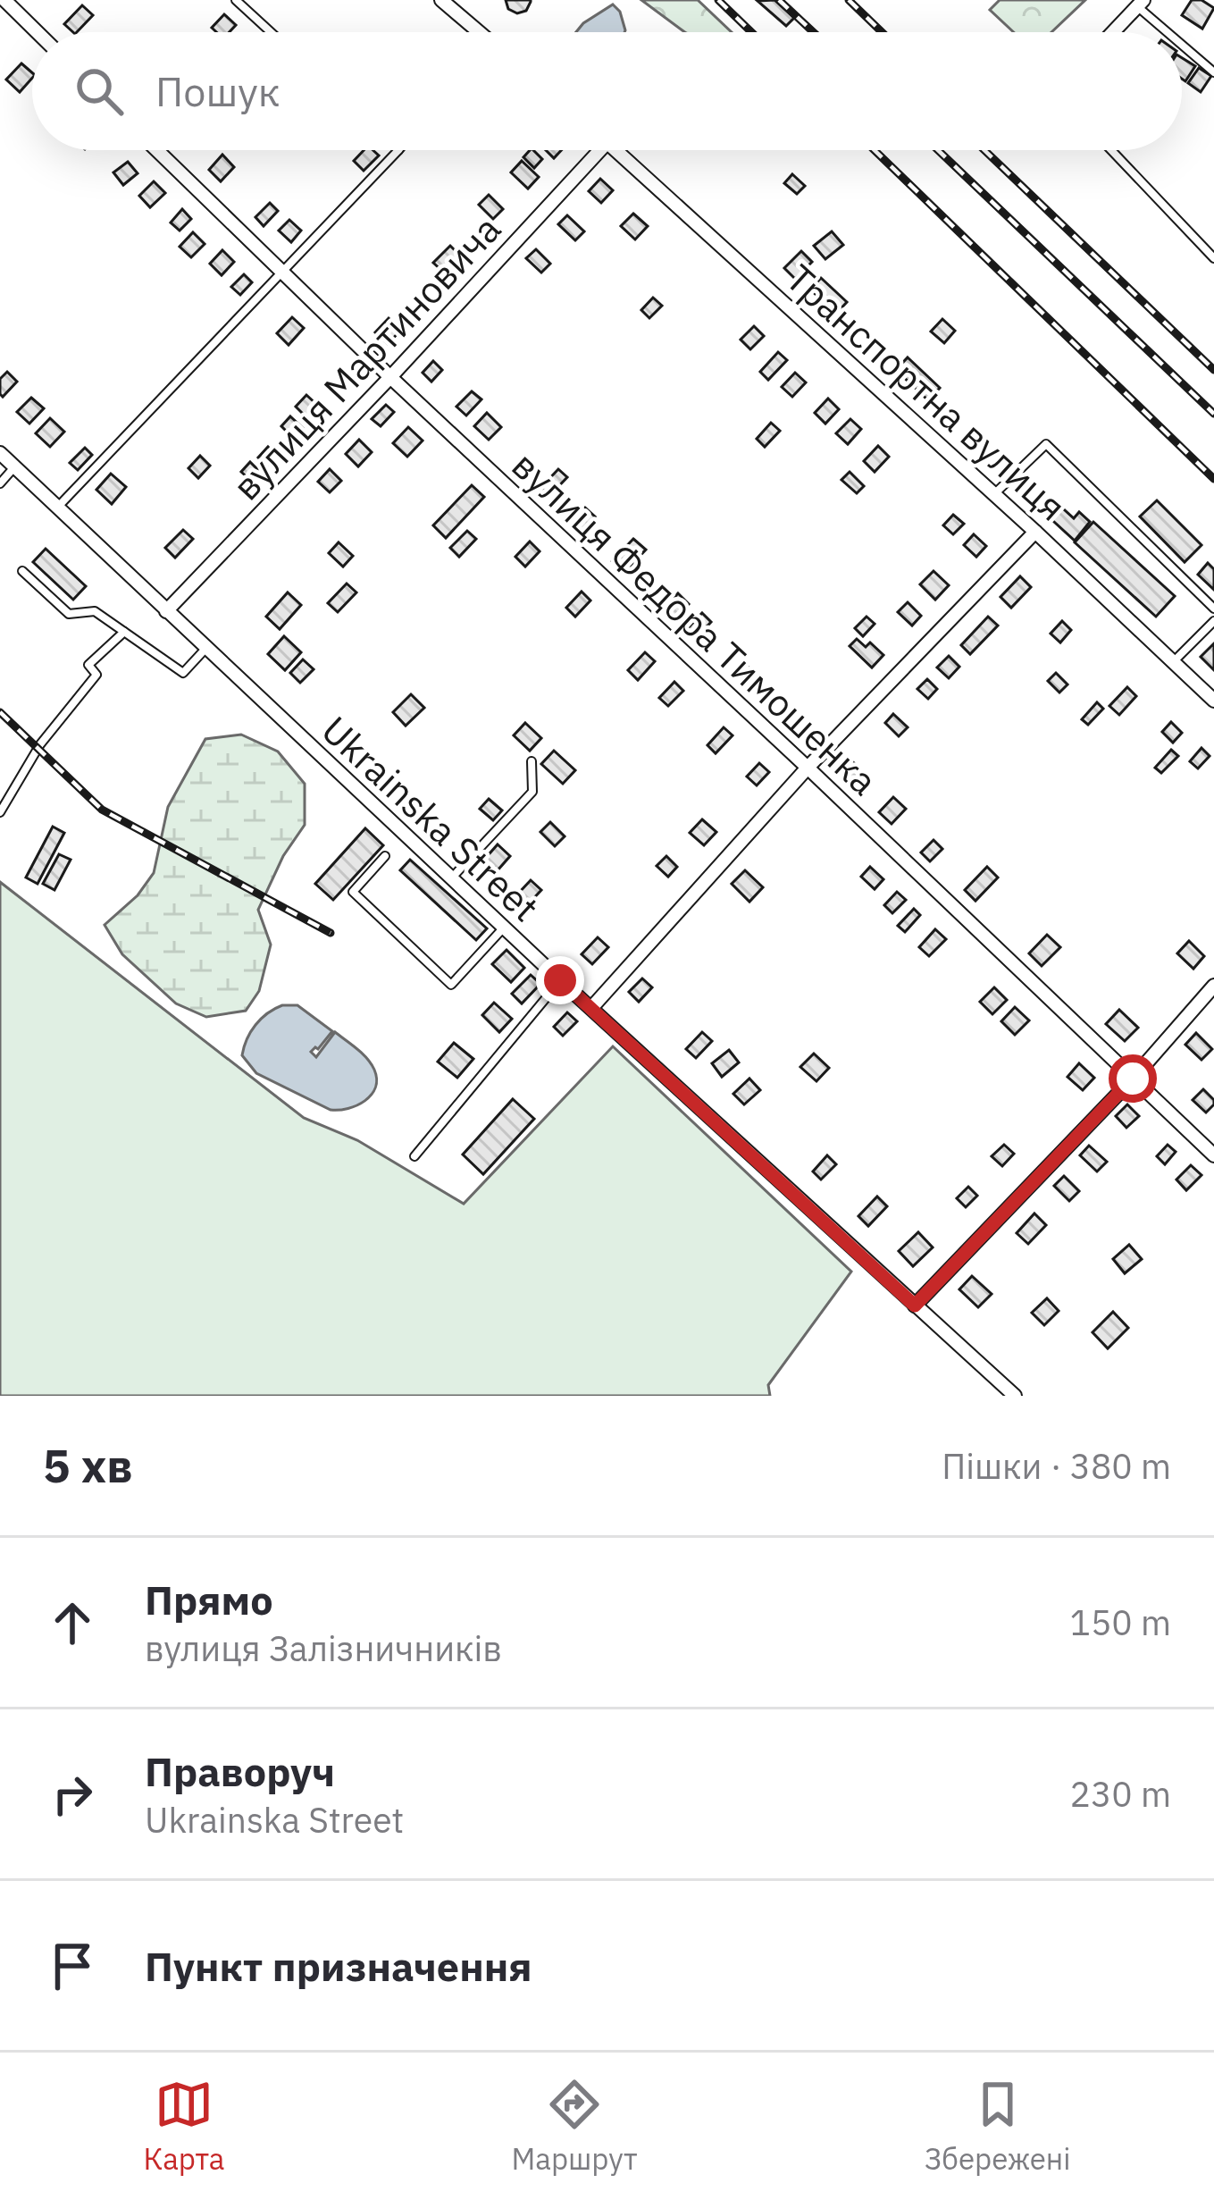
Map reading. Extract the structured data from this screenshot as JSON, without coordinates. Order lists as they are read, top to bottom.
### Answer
{
  "streets": {
    "street": [
      "вулиця Мартиновича",
      "Транспортна вулиця",
      "вулиця Федора Тимошенка",
      "Ukrainska Street"
    ]
  },
  "crossings": [
    ["вулиця Мартиновича", "вулиця Федора Тимошенка"],
    ["вулиця Мартиновича", "Ukrainska Street"]
  ],
  "page": {
    "search": "Пошук",
    "heading": ["5 хв", "Пішки · 380 m"],
    "list": [
      ["Прямо", "вулиця Залізничників", "150 m"],
      ["Праворуч", "Ukrainska Street", "230 m"],
      "Пункт призначення"
    ],
    "nav": ["Карта", "Маршрут", "Збережені"]
  }
}
